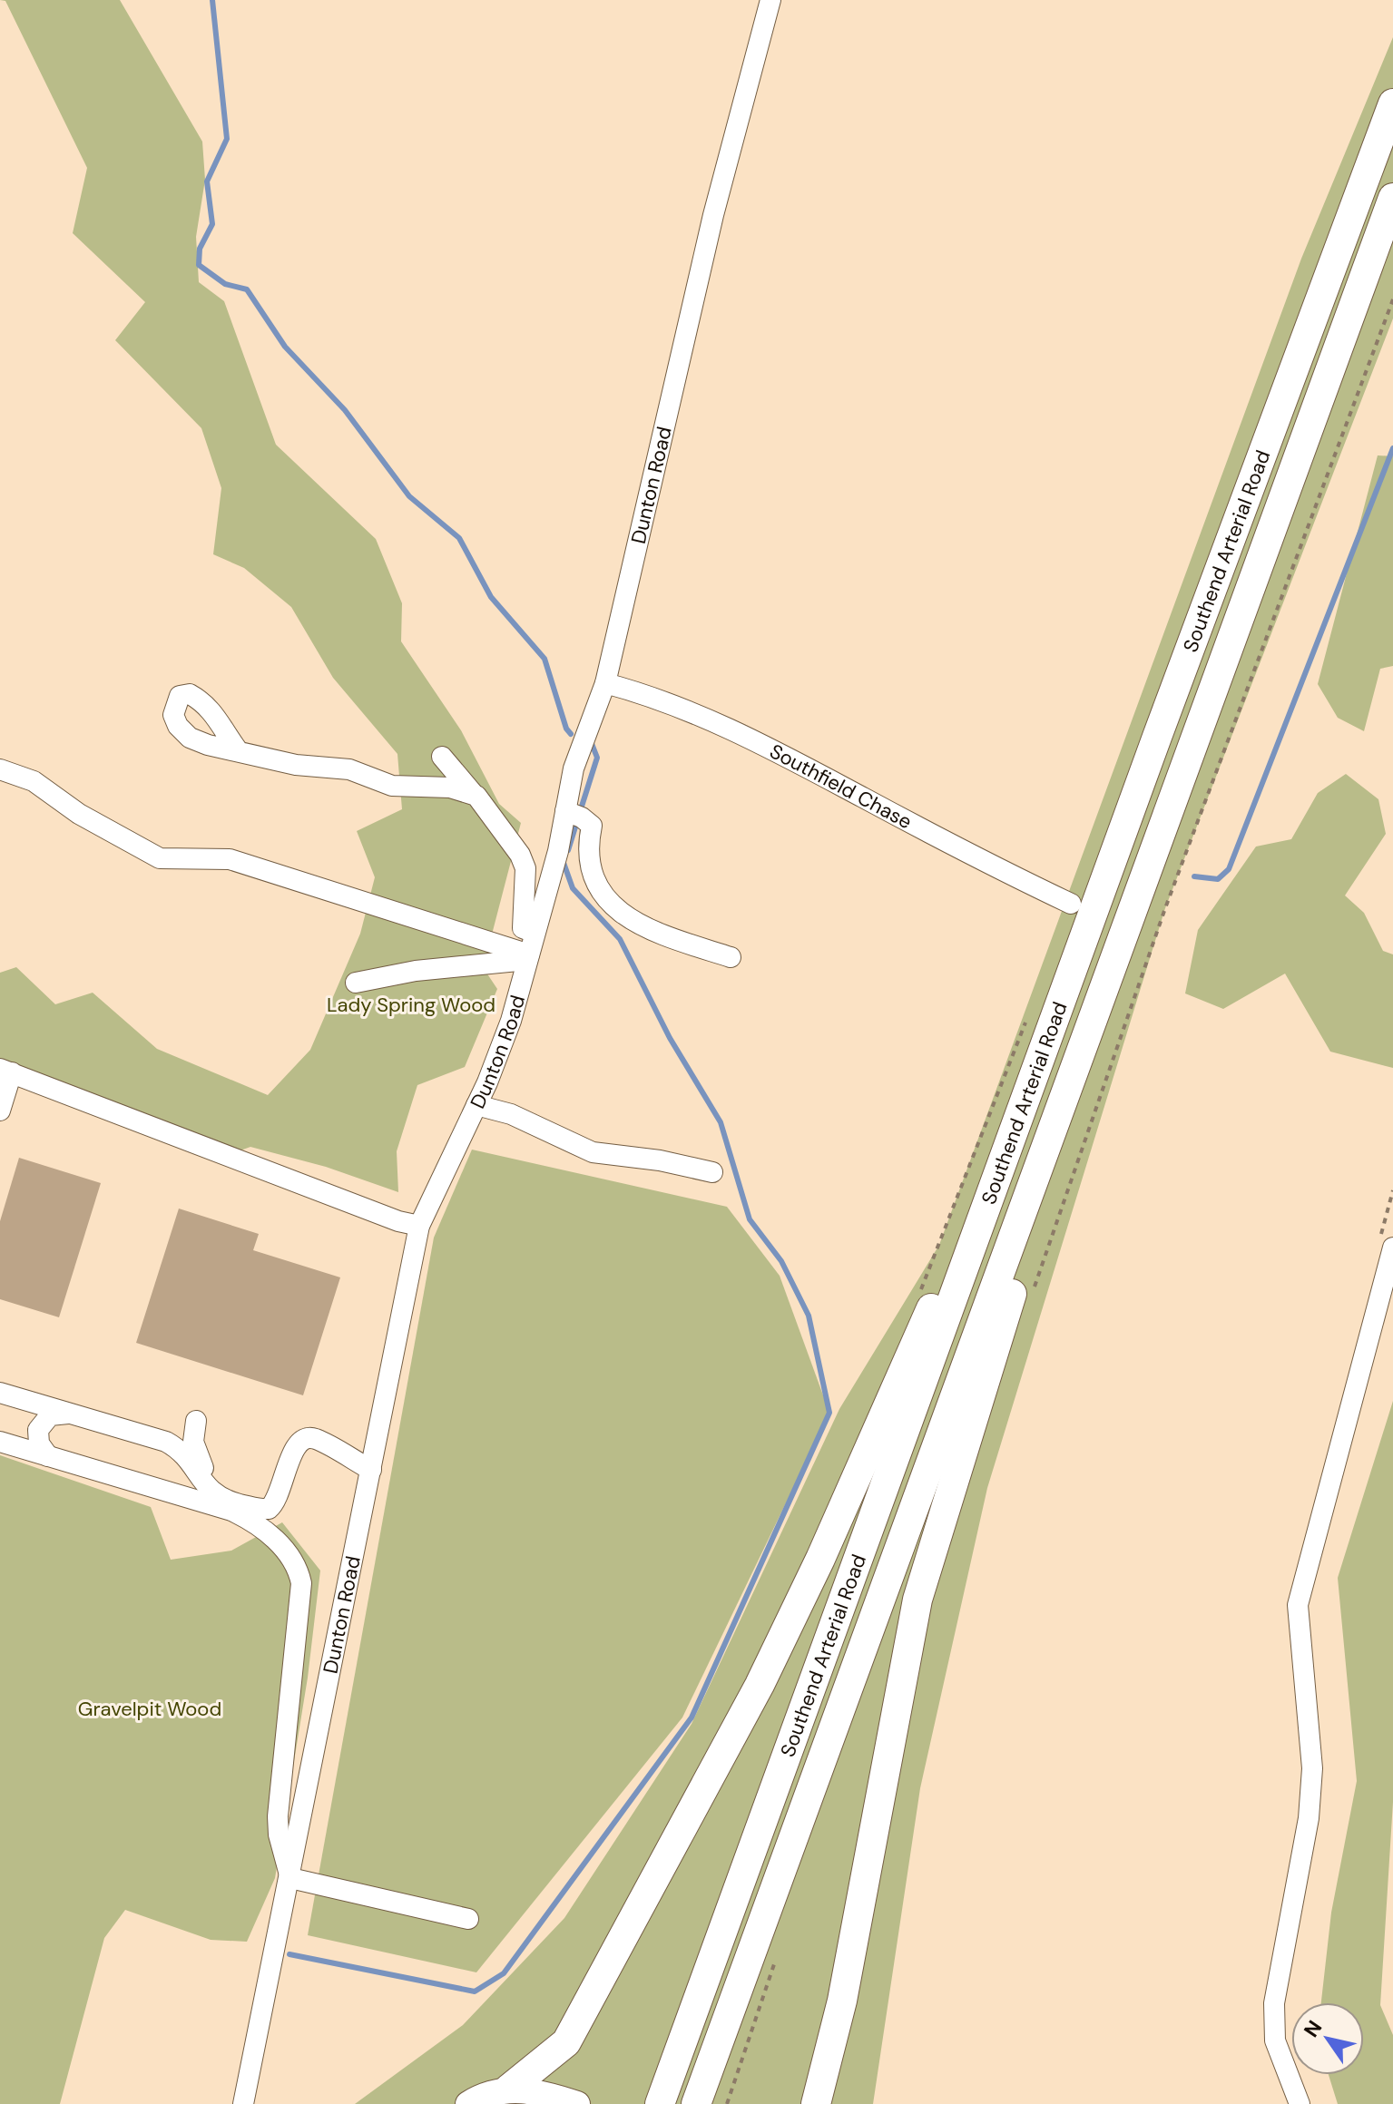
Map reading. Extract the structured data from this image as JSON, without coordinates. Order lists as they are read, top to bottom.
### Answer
{
  "streets": {
    "highway": ["Southend Arterial Road"],
    "street": ["Dunton Road", "Southfield Chase"]
  },
  "crossings": [
    ["Dunton Road", "Southfield Chase"],
    ["Southend Arterial Road", "Southfield Chase"]
  ],
  "parks": ["Lady Spring Wood", "Gravelpit Wood"],
  "north": "top left"
}
